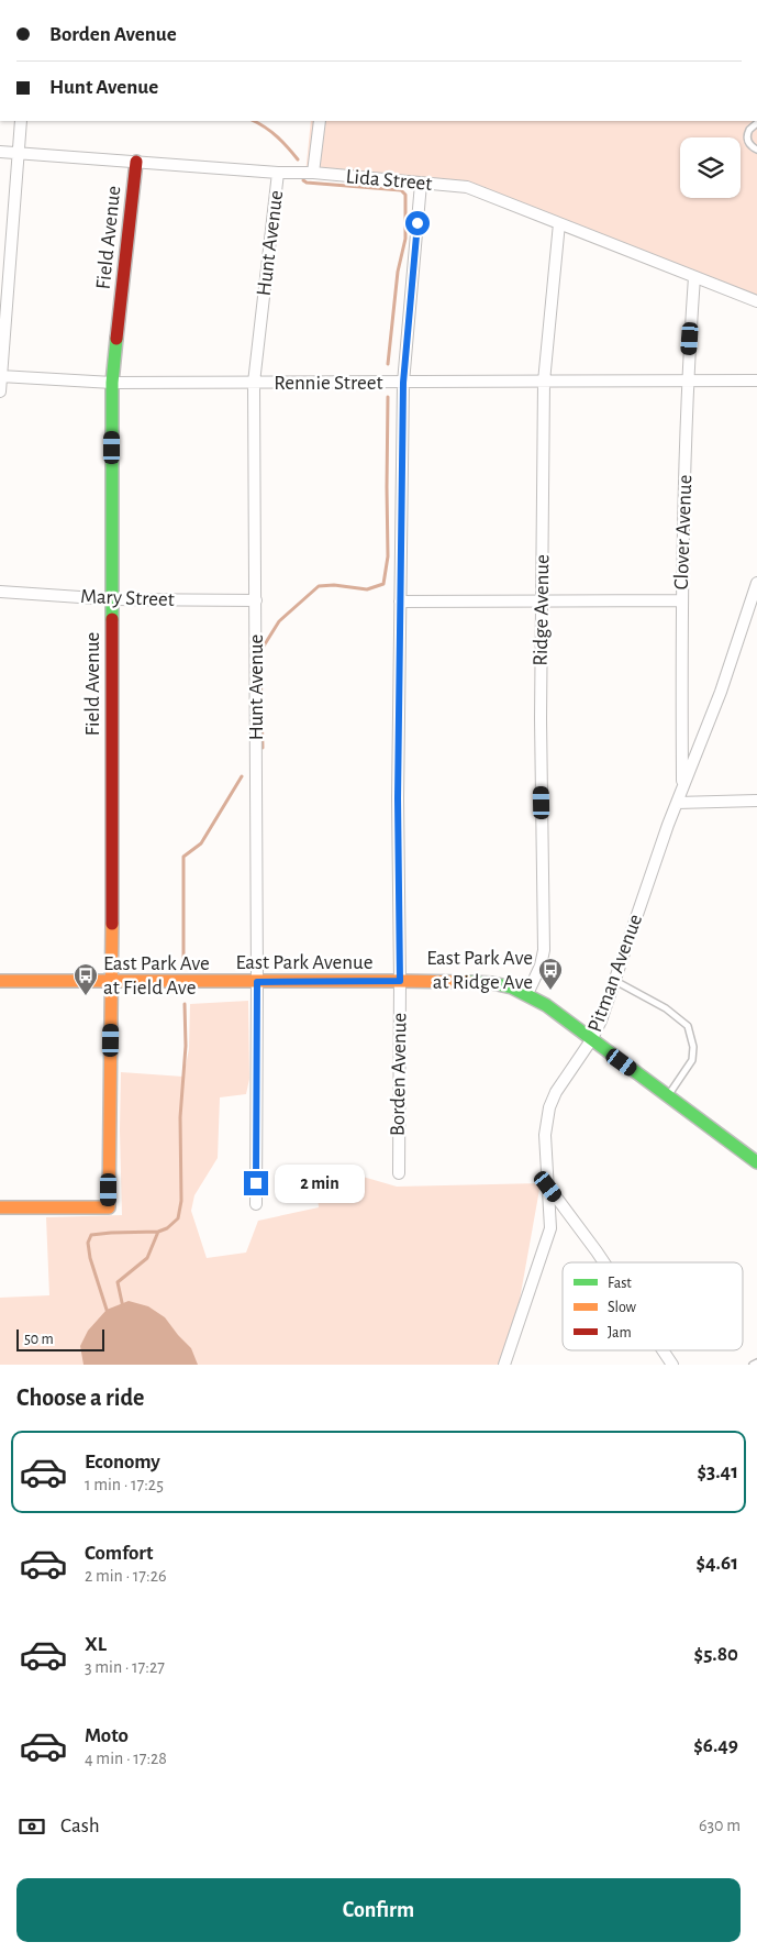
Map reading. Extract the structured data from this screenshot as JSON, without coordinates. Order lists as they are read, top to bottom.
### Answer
{
  "streets": {
    "street": [
      "Lida Street",
      "Field Avenue",
      "Hunt Avenue",
      "Rennie Street",
      "Clover Avenue",
      "Mary Street",
      "Ridge Avenue",
      "East Park Avenue",
      "Pitman Avenue",
      "Borden Avenue"
    ]
  },
  "crossings": [
    ["Lida Street", "Field Avenue"],
    ["Lida Street", "Hunt Avenue"],
    ["Lida Street", "Clover Avenue"],
    ["Lida Street", "Ridge Avenue"],
    ["Lida Street", "Borden Avenue"],
    ["Field Avenue", "Rennie Street"],
    ["Field Avenue", "Mary Street"],
    ["Field Avenue", "East Park Avenue"],
    ["Hunt Avenue", "Rennie Street"],
    ["Hunt Avenue", "Mary Street"],
    ["Hunt Avenue", "East Park Avenue"],
    ["Rennie Street", "Clover Avenue"],
    ["Rennie Street", "Ridge Avenue"],
    ["Rennie Street", "Borden Avenue"],
    ["Clover Avenue", "Pitman Avenue"],
    ["Ridge Avenue", "East Park Avenue"],
    ["East Park Avenue", "Pitman Avenue"],
    ["East Park Avenue", "Borden Avenue"]
  ],
  "places": {
    "bus stop": ["East Park Ave at Ridge Ave", "East Park Ave at Field Ave"]
  },
  "legend": ["Fast", "Slow", "Jam"],
  "scale_bar": "50 m",
  "page": {
    "banner": ["Borden Avenue", "Hunt Avenue"],
    "bubble": "2 min",
    "scale": "50 m",
    "heading": "Choose a ride",
    "list": [
      {
        "name": "Economy",
        "note": "1 min · 17:25",
        "value": "$3.41"
      },
      {
        "name": "Comfort",
        "note": "2 min · 17:26",
        "value": "$4.61"
      },
      {
        "name": "XL",
        "note": "3 min · 17:27",
        "value": "$5.80"
      },
      {
        "name": "Moto",
        "note": "4 min · 17:28",
        "value": "$6.49"
      }
    ],
    "pay": ["Cash", "630 m"],
    "buttons": "Confirm"
  }
}
